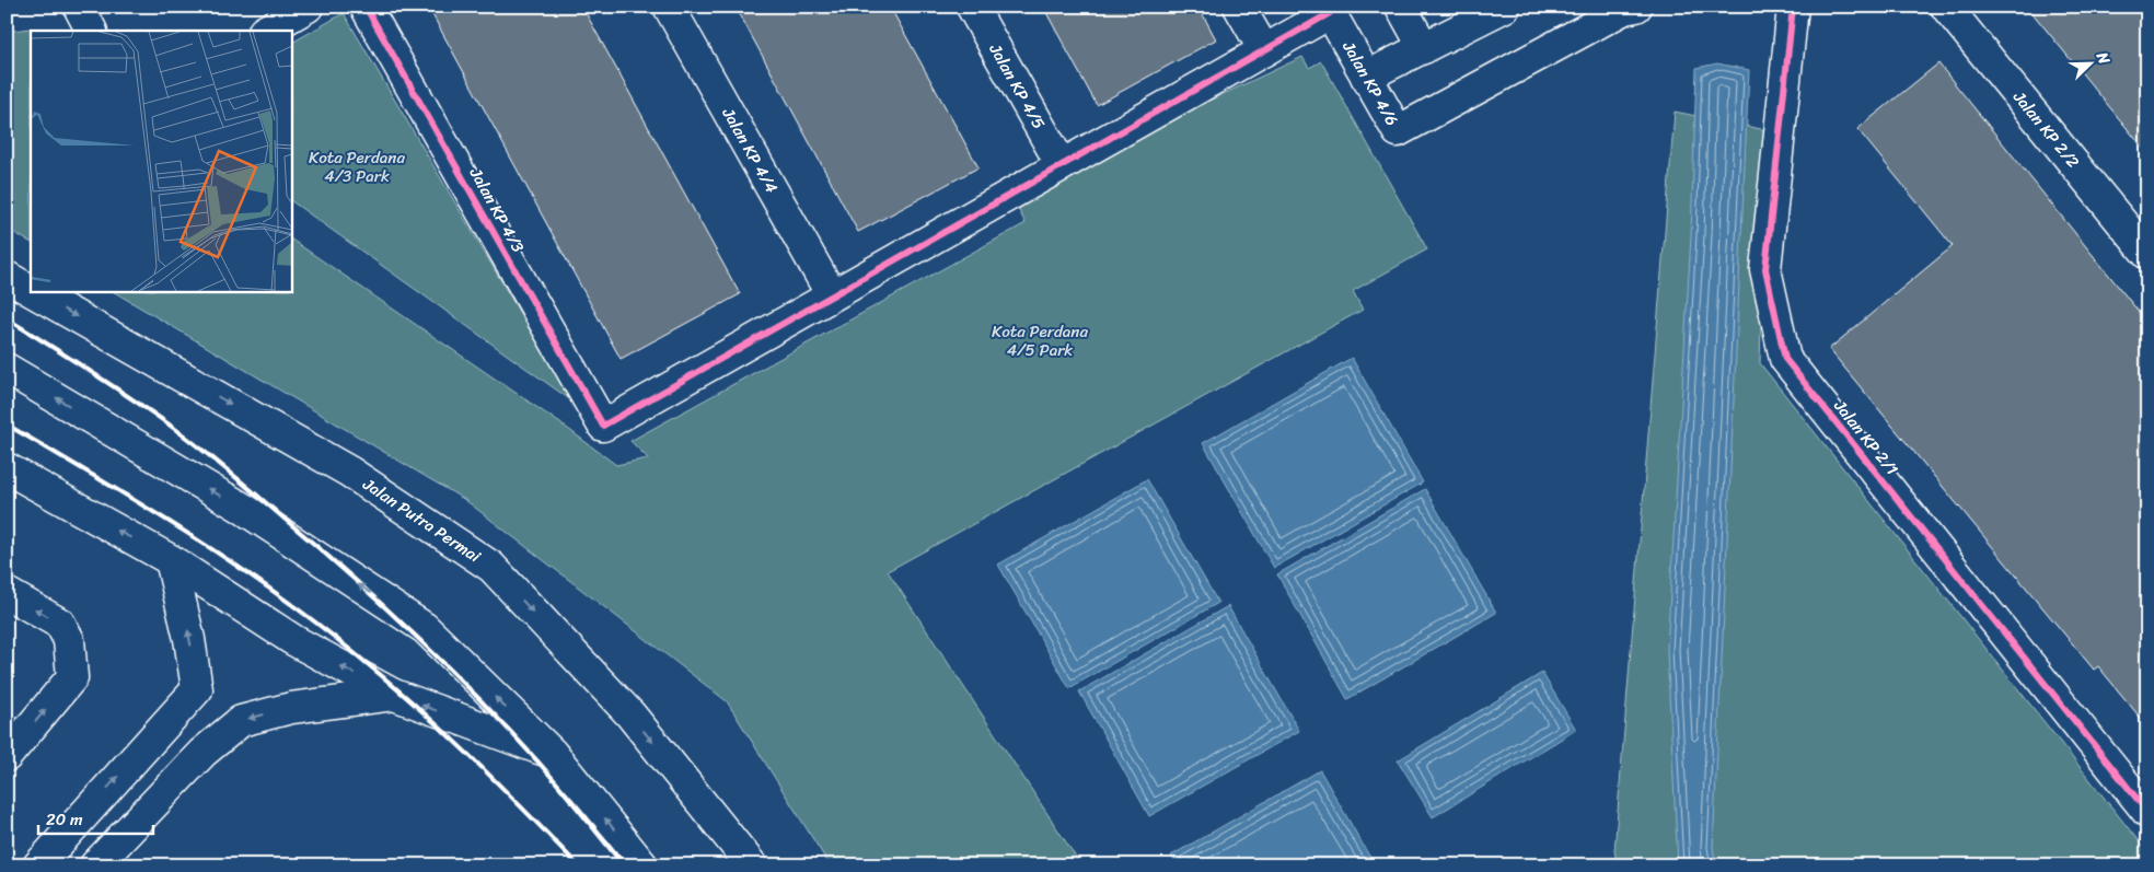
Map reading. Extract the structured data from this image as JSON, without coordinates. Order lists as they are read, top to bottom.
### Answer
{
  "streets": {
    "street": [
      "Jalan KP 4/6",
      "Jalan KP 4/5",
      "Jalan KP 2/2",
      "Jalan KP 4/4",
      "Jalan KP 4/3",
      "Jalan KP 2/1",
      "Jalan Putra Permai"
    ]
  },
  "crossings": [
    ["Jalan KP 4/4", "Jalan KP 4/3"]
  ],
  "parks": ["Kota Perdana 4/3 Park", "Kota Perdana 4/5 Park"],
  "scale_bar": "20 m",
  "north": "top right"
}
